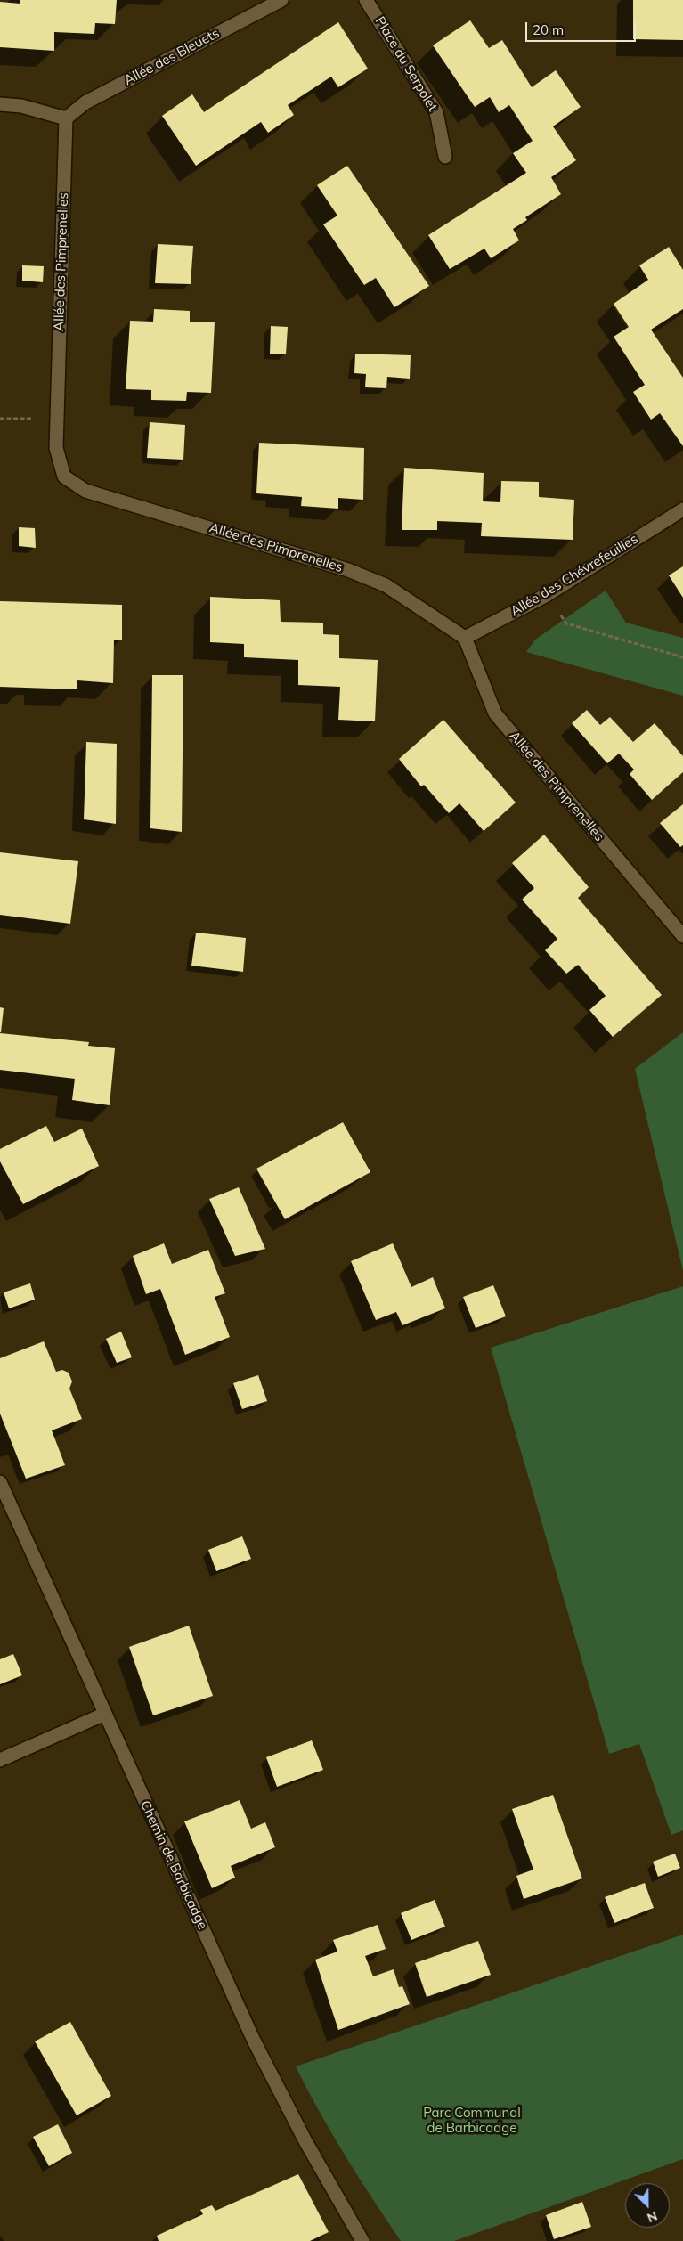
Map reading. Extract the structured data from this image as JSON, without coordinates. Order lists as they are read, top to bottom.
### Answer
{
  "streets": {
    "street": [
      "Allée des Bleuets",
      "Place du Serpolet",
      "Allée des Pimprenelles",
      "Allée des Chévrefeuilles",
      "Chemin de Barbicadge"
    ]
  },
  "crossings": [
    ["Allée des Bleuets", "Allée des Pimprenelles"],
    ["Allée des Pimprenelles", "Allée des Chévrefeuilles"]
  ],
  "parks": ["Parc Communal de Barbicadge"],
  "scale_bar": "20 m",
  "north": "bottom right"
}
